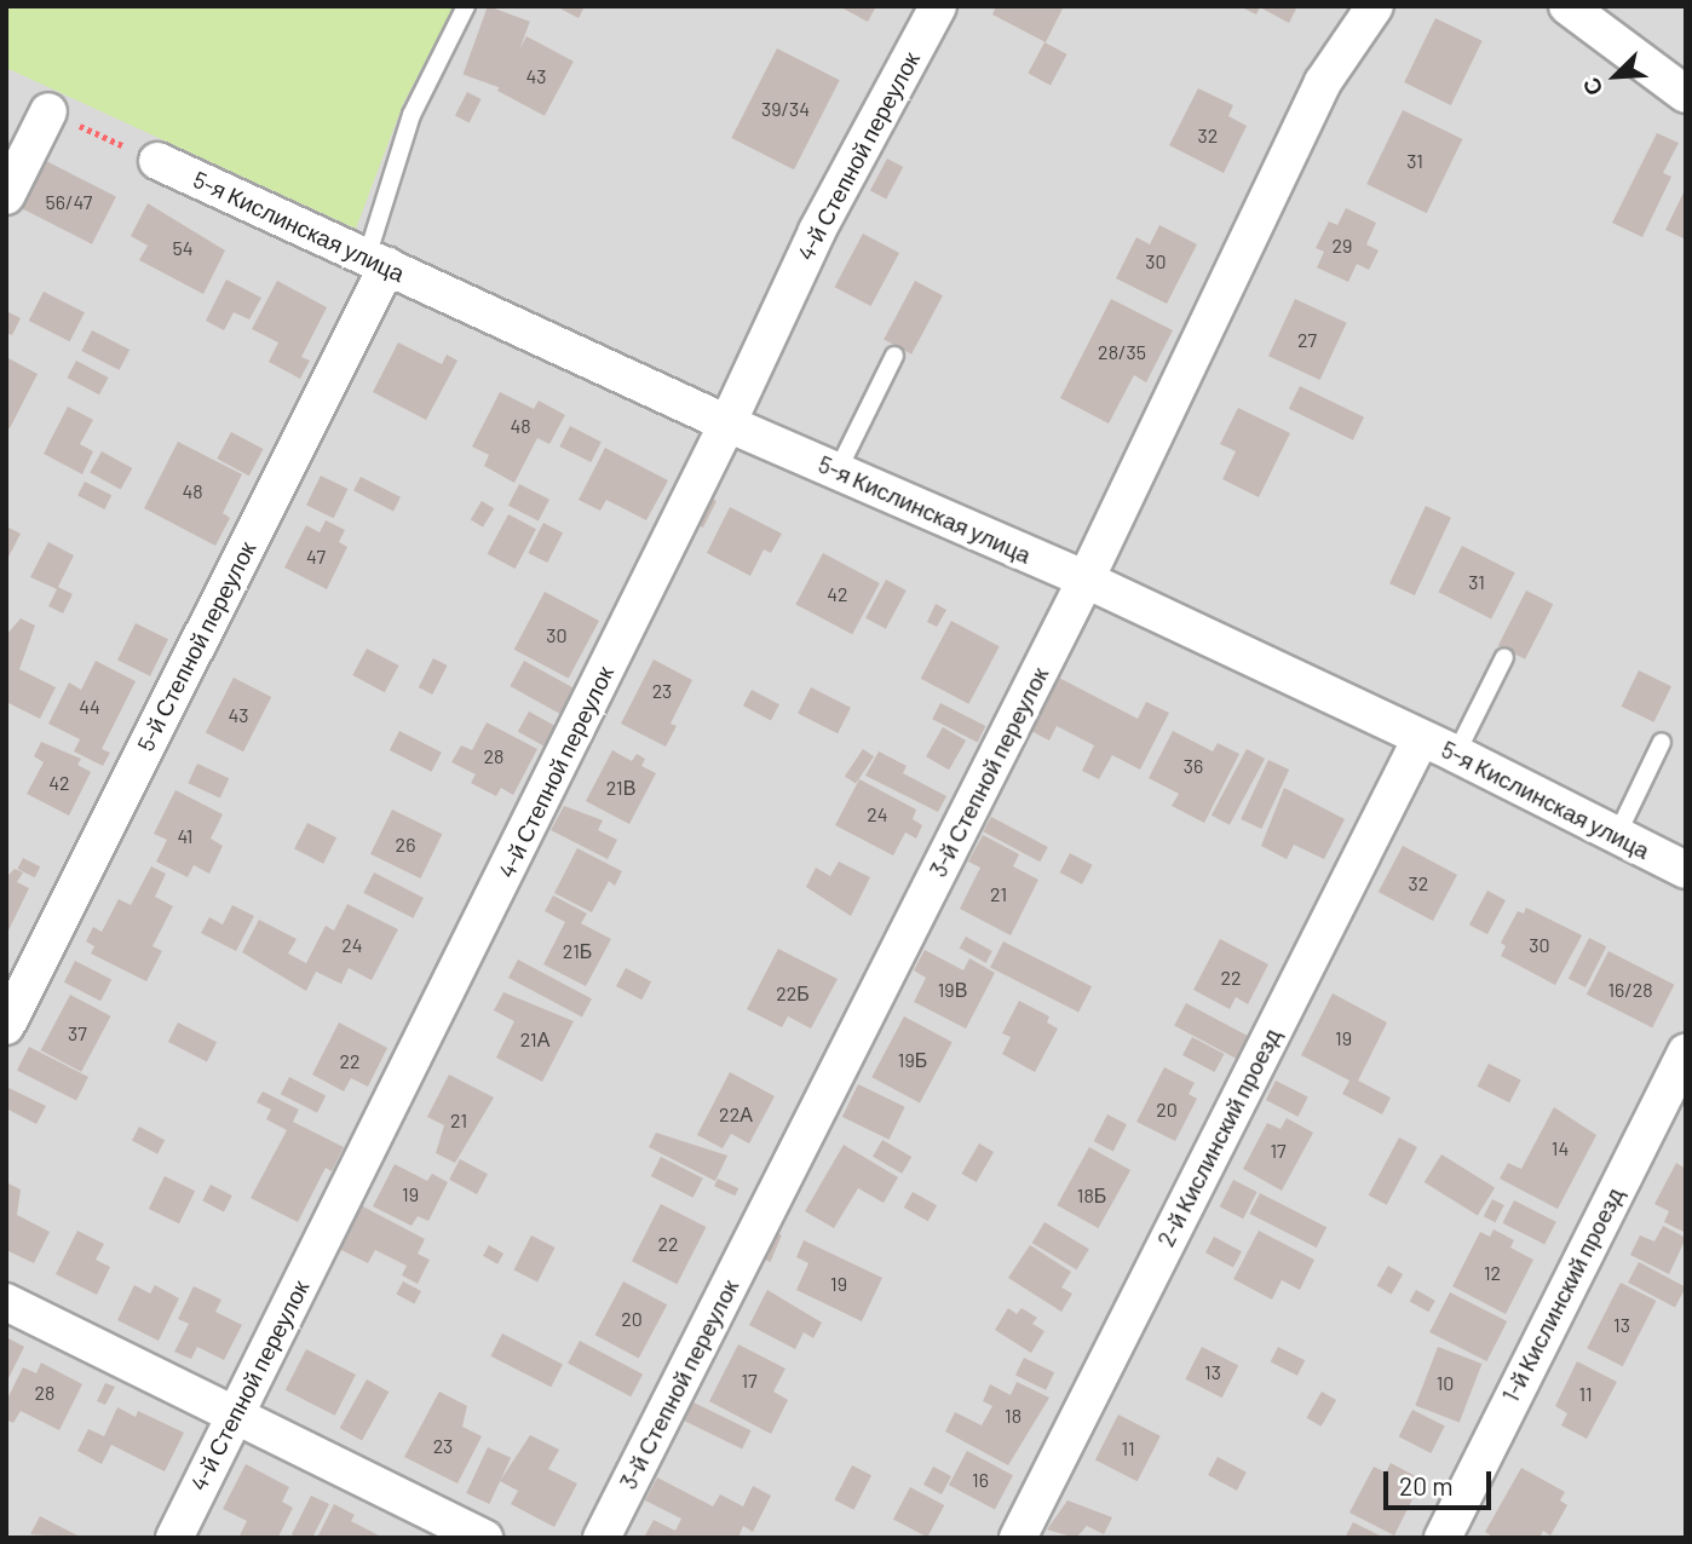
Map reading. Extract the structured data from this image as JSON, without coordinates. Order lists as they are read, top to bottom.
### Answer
{
  "streets": {
    "street": [
      "4-й Степной переулок",
      "5-я Кислинская улица",
      "5-й Степной переулок",
      "3-й Степной переулок",
      "2-й Кислинский проезд",
      "1-й Кислинский проезд"
    ]
  },
  "crossings": [
    ["4-й Степной переулок", "5-я Кислинская улица"],
    ["5-я Кислинская улица", "5-й Степной переулок"],
    ["5-я Кислинская улица", "3-й Степной переулок"],
    ["5-я Кислинская улица", "2-й Кислинский проезд"]
  ],
  "house_numbers": [
    "43",
    "39/34",
    "32",
    "31",
    "56/47",
    "29",
    "54",
    "30",
    "27",
    "28/35",
    "48",
    "48",
    "47",
    "31",
    "42",
    "30",
    "23",
    "44",
    "43",
    "28",
    "36",
    "42",
    "21В",
    "24",
    "41",
    "26",
    "32",
    "21",
    "24",
    "30",
    "21Б",
    "22",
    "19В",
    "16/28",
    "22Б",
    "37",
    "19",
    "21А",
    "19Б",
    "22",
    "20",
    "22А",
    "21",
    "14",
    "17",
    "19",
    "18Б",
    "22",
    "12",
    "19",
    "20",
    "13",
    "13",
    "17",
    "10",
    "28",
    "11",
    "18",
    "23",
    "11",
    "16"
  ],
  "scale_bar": "20 m",
  "north": "bottom left"
}
